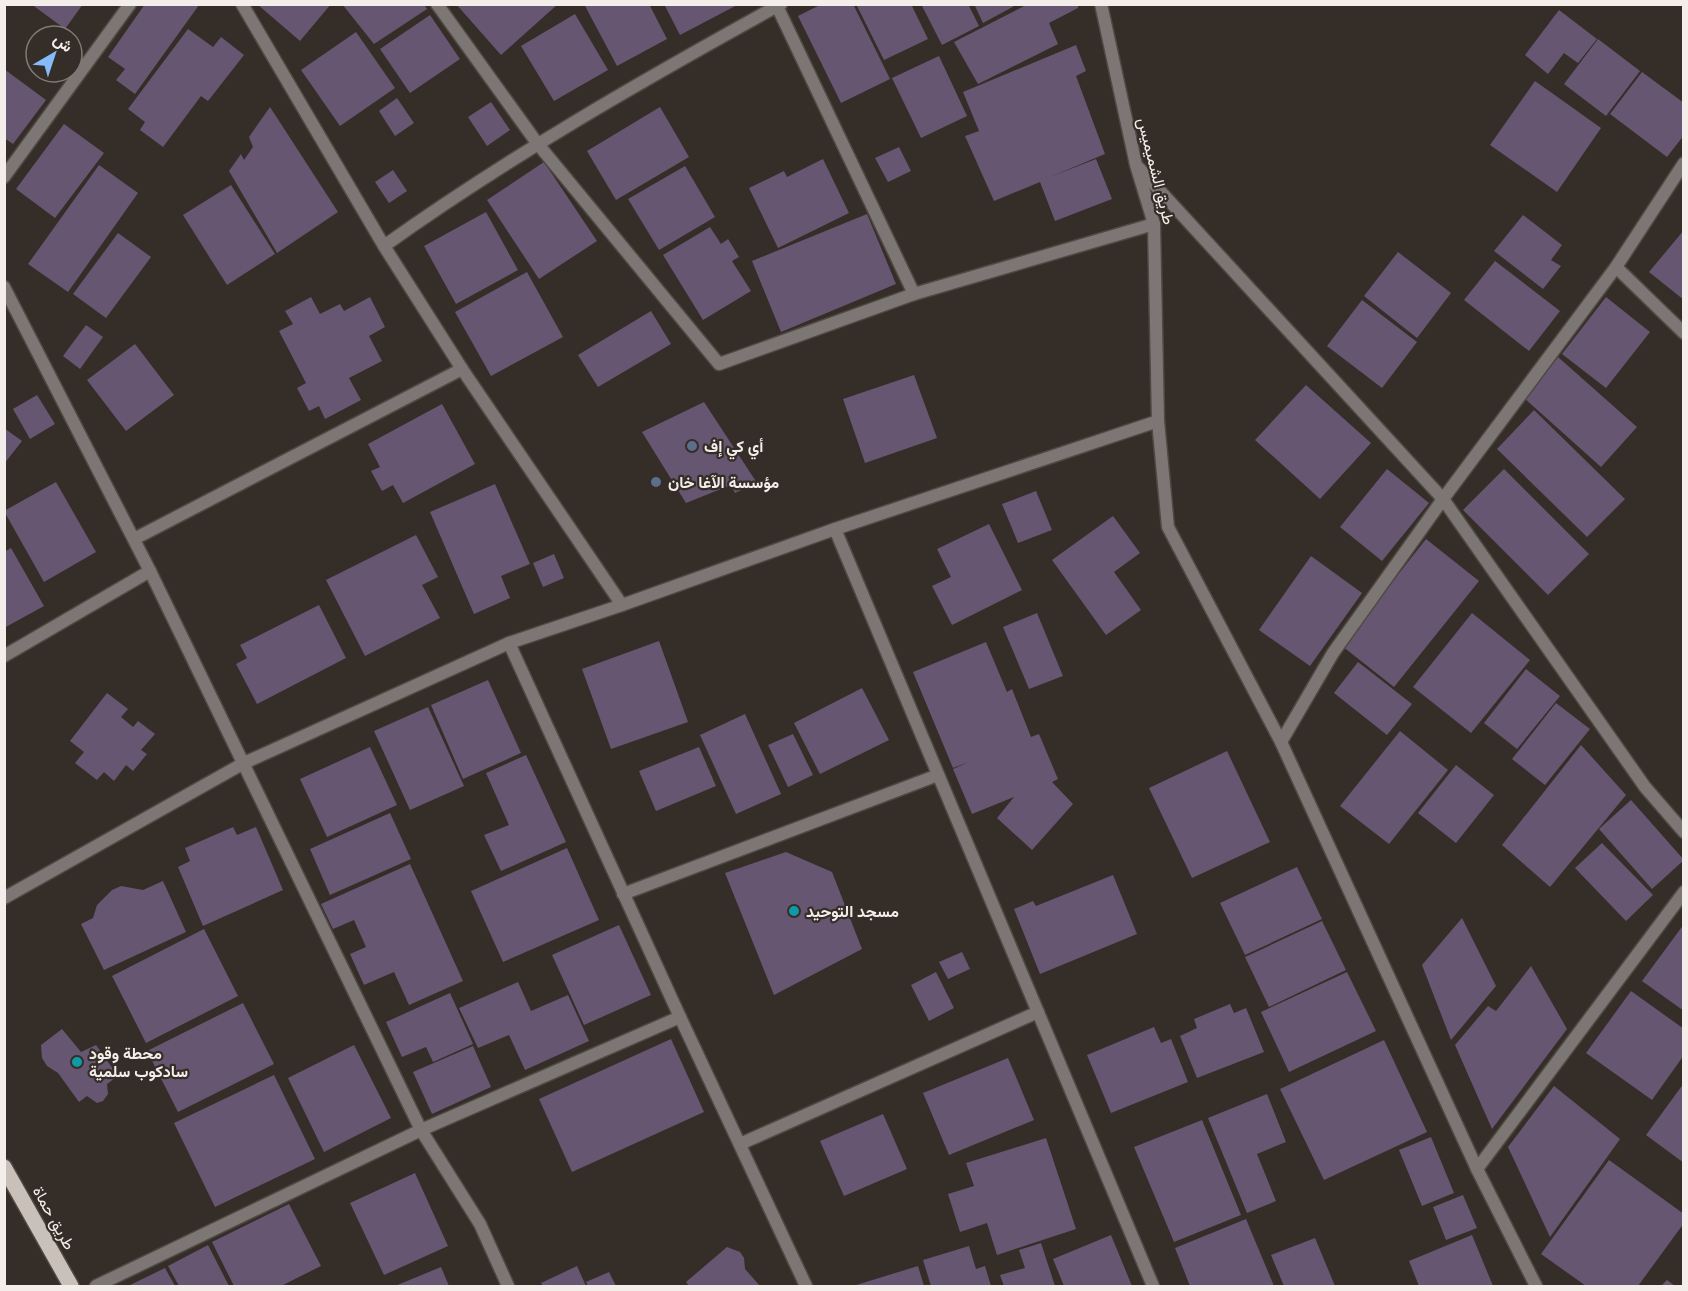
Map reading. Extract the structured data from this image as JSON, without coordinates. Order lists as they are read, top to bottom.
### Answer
{
  "streets": {
    "main road": ["طريق حماة"],
    "street": ["طريق الشميميس"]
  },
  "places": [
    "أي كي إف",
    "مؤسسة الآغا خان",
    "مسجد التوحيد",
    "محطة وقود سادكوب سلمية"
  ],
  "north": "top right"
}
